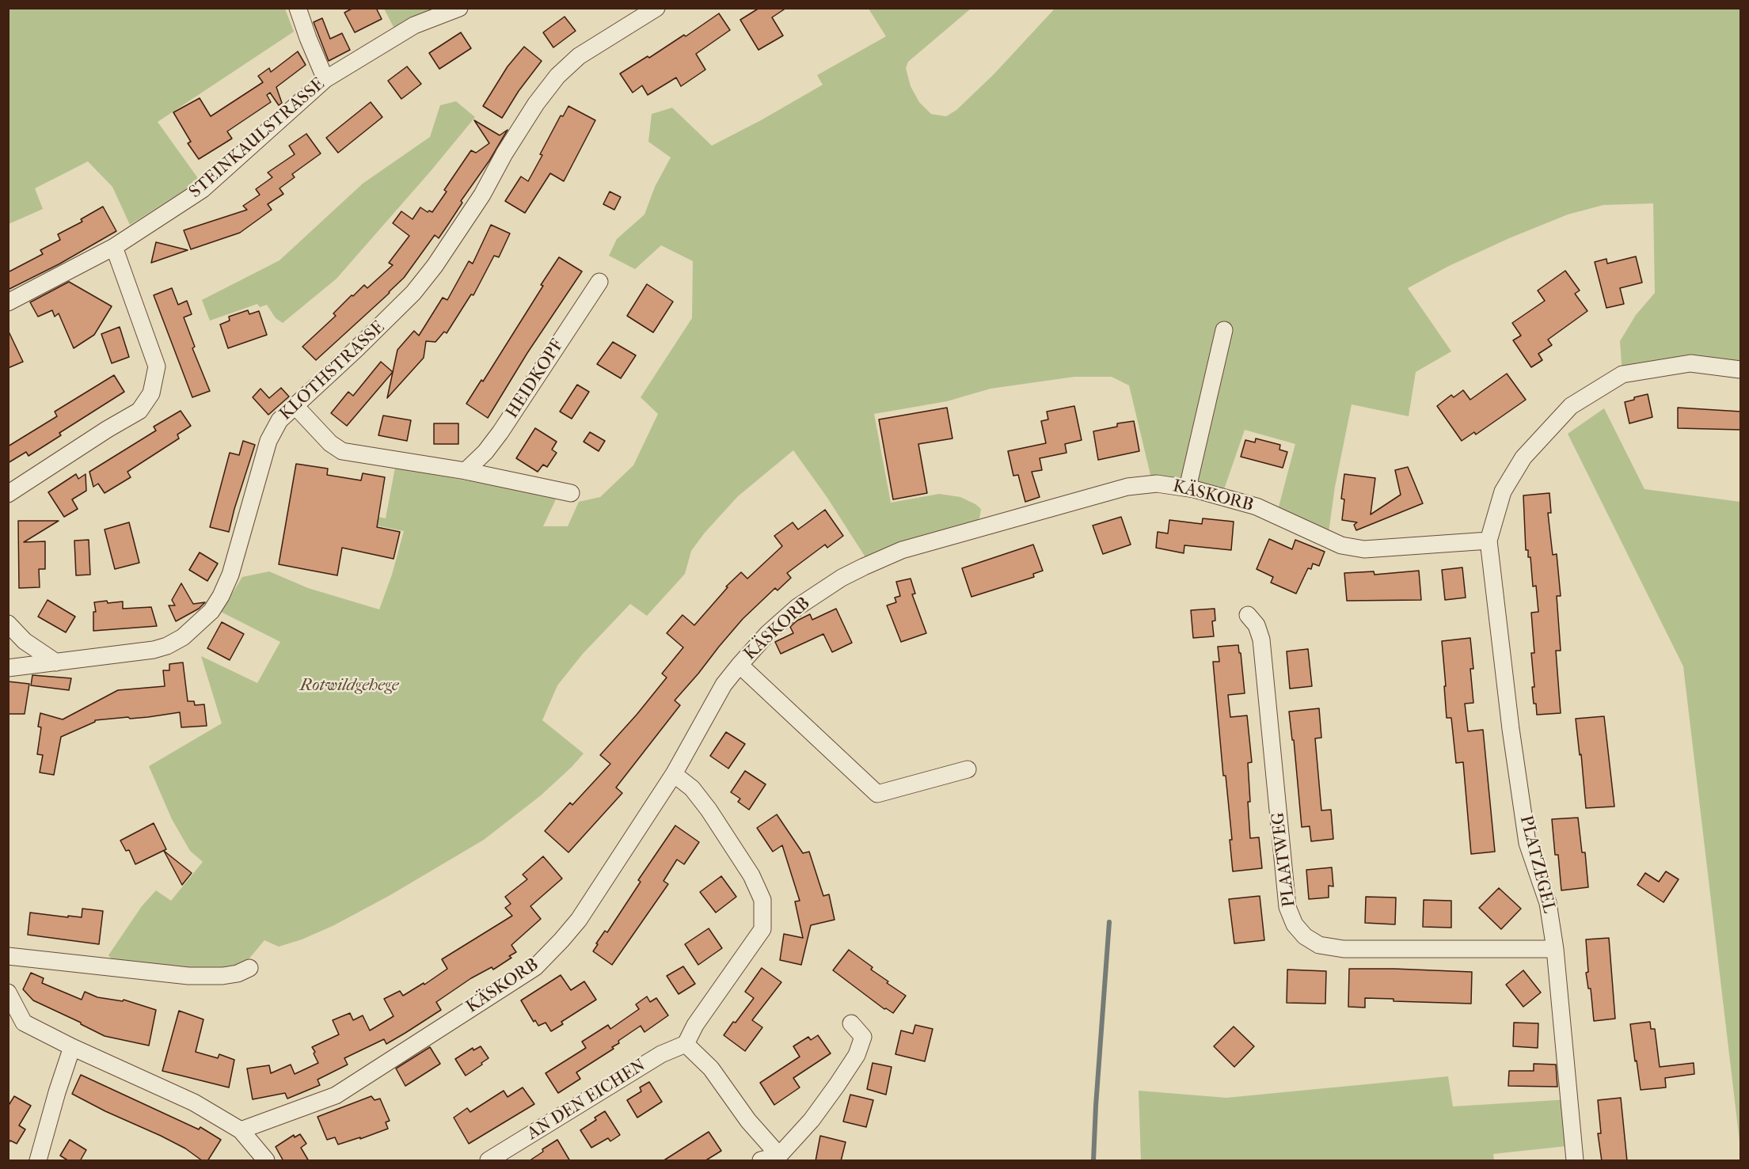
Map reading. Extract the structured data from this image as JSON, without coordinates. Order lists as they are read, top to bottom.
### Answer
{
  "streets": {
    "street": [
      "STEINKAULSTRASSE",
      "KLOTHSTRASSE",
      "HEIDKOPF",
      "KÄSKORB",
      "PLAATWEG",
      "PLATZEGEL",
      "AN DEN EICHEN"
    ]
  },
  "crossings": [
    ["KÄSKORB", "PLATZEGEL"],
    ["PLAATWEG", "PLATZEGEL"]
  ],
  "parks": ["Rotwildgehege"]
}
